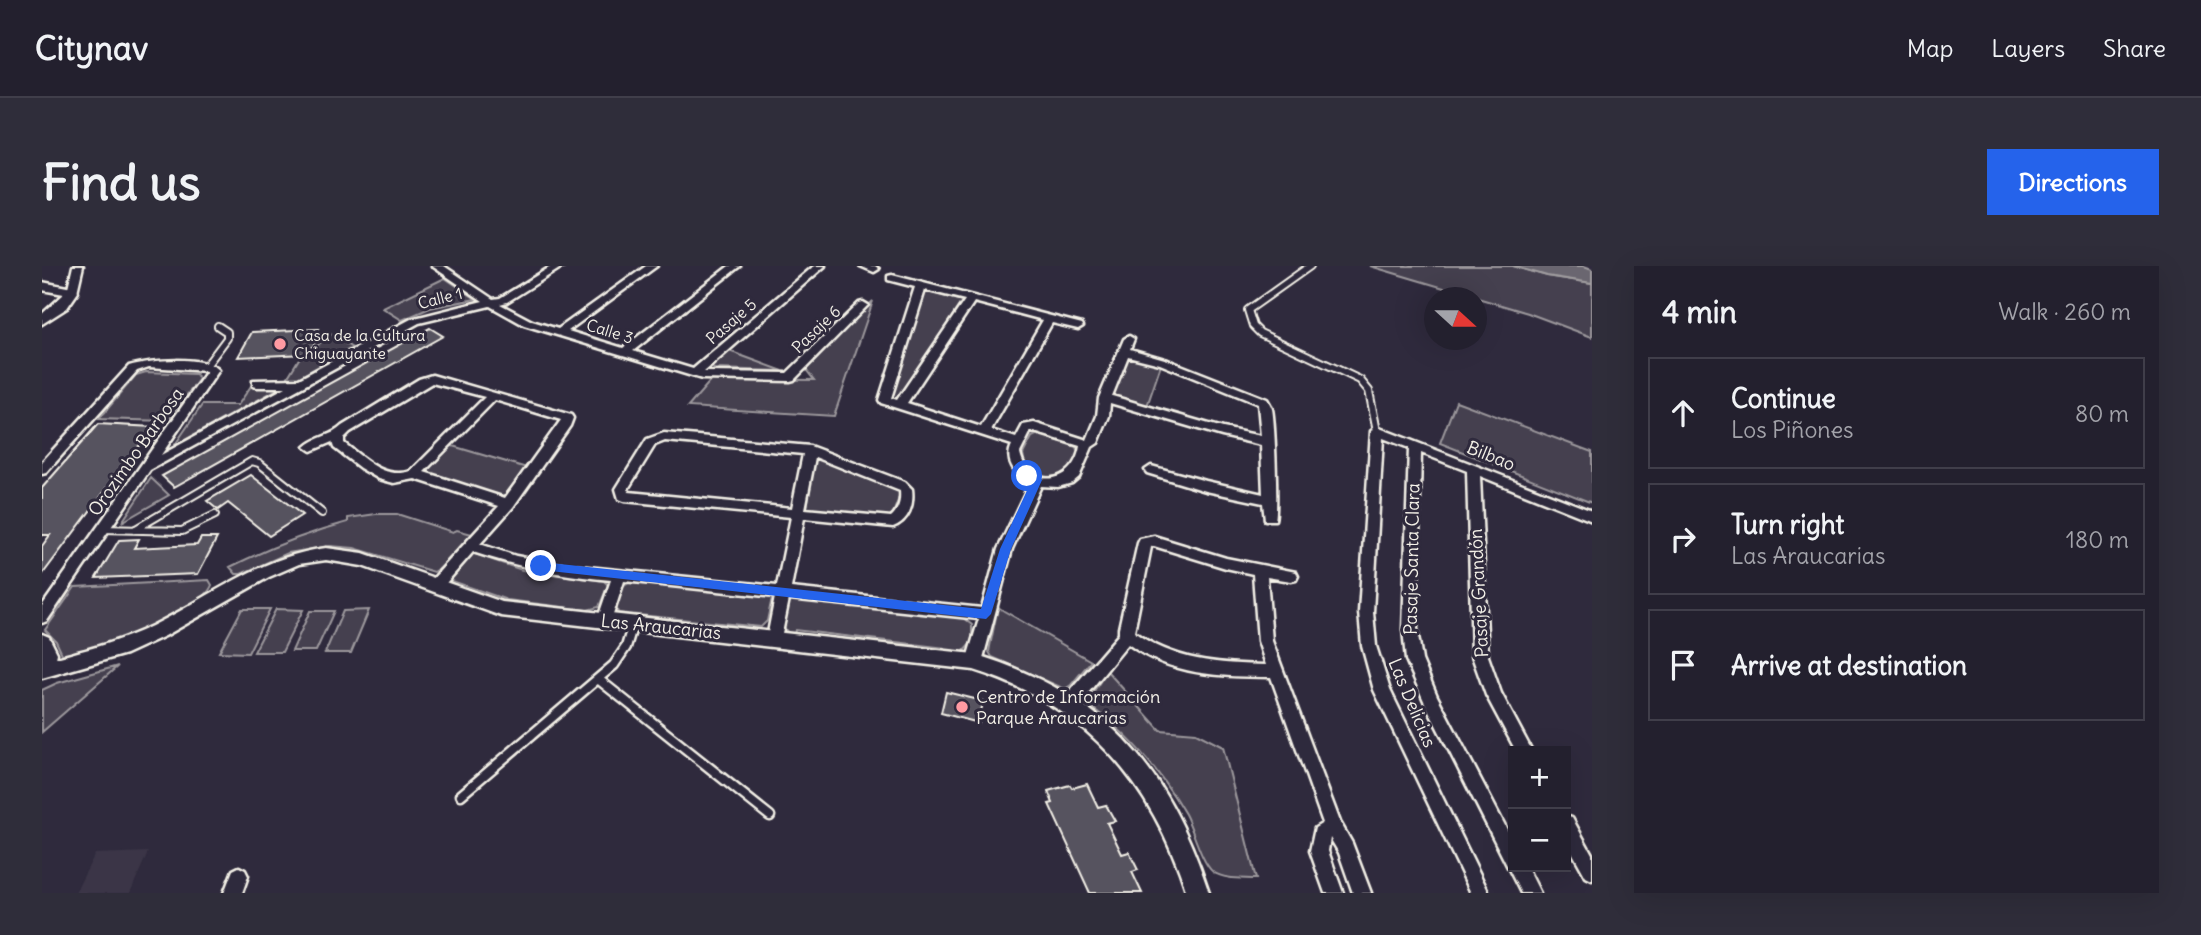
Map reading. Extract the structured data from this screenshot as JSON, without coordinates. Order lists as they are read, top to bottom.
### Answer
{
  "streets": {
    "street": [
      "Calle 1",
      "Pasaje 5",
      "Pasaje 6",
      "Calle 3",
      "Orozimbo Barbosa",
      "Bilbao",
      "Pasaje Santa Clara",
      "Pasaje Grandón",
      "Las Araucarias",
      "Las Delicias"
    ]
  },
  "crossings": [
    ["Calle 1", "Calle 3"],
    ["Calle 1", "Orozimbo Barbosa"],
    ["Pasaje 5", "Calle 3"],
    ["Pasaje 6", "Calle 3"],
    ["Bilbao", "Pasaje Santa Clara"],
    ["Bilbao", "Pasaje Grandón"],
    ["Bilbao", "Las Delicias"]
  ],
  "places": ["Casa de la Cultura Chiguayante", "Centro de Información Parque Araucarias"],
  "north": "right",
  "page": {
    "header": "Citynav",
    "nav": ["Map", "Layers", "Share"],
    "buttons": "Directions",
    "title": "Find us",
    "heading": ["4 min", "Walk · 260 m"],
    "list": [
      ["Continue", "Los Piñones", "80 m"],
      ["Turn right", "Las Araucarias", "180 m"],
      "Arrive at destination"
    ],
    "map_buttons": ["+", "−"]
  }
}
